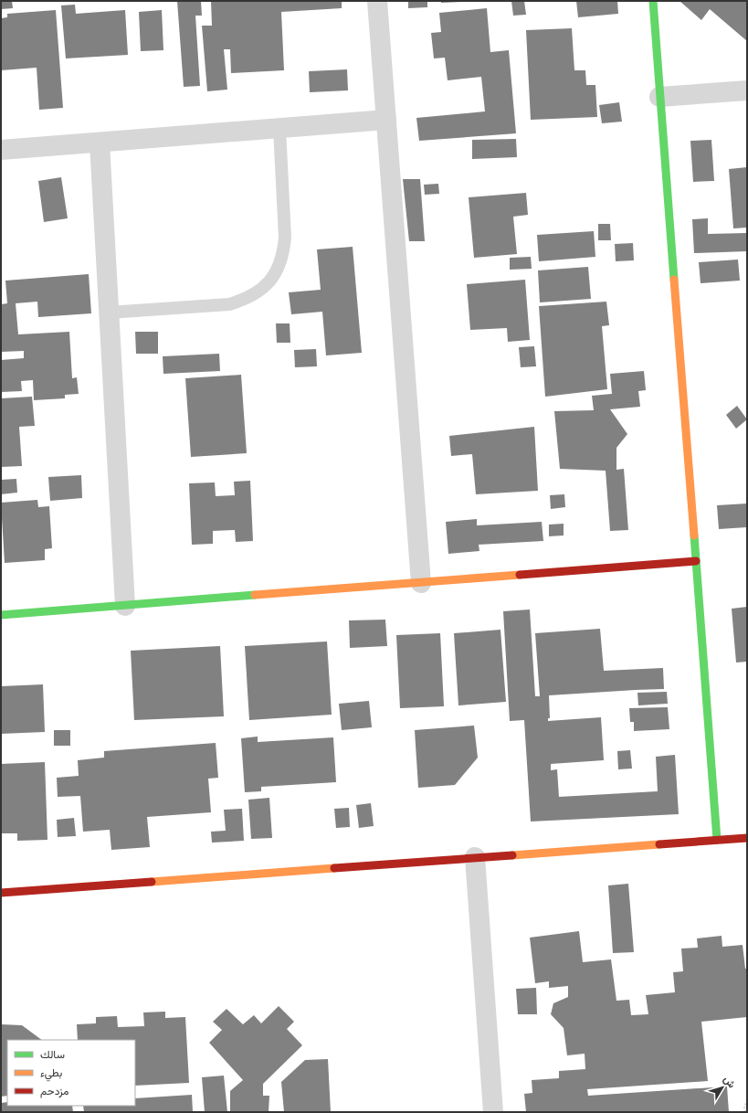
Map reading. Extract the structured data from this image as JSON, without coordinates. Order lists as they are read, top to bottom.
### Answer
{
  "legend": ["سالك", "بطيء", "مزدحم"],
  "north": "top right"
}
